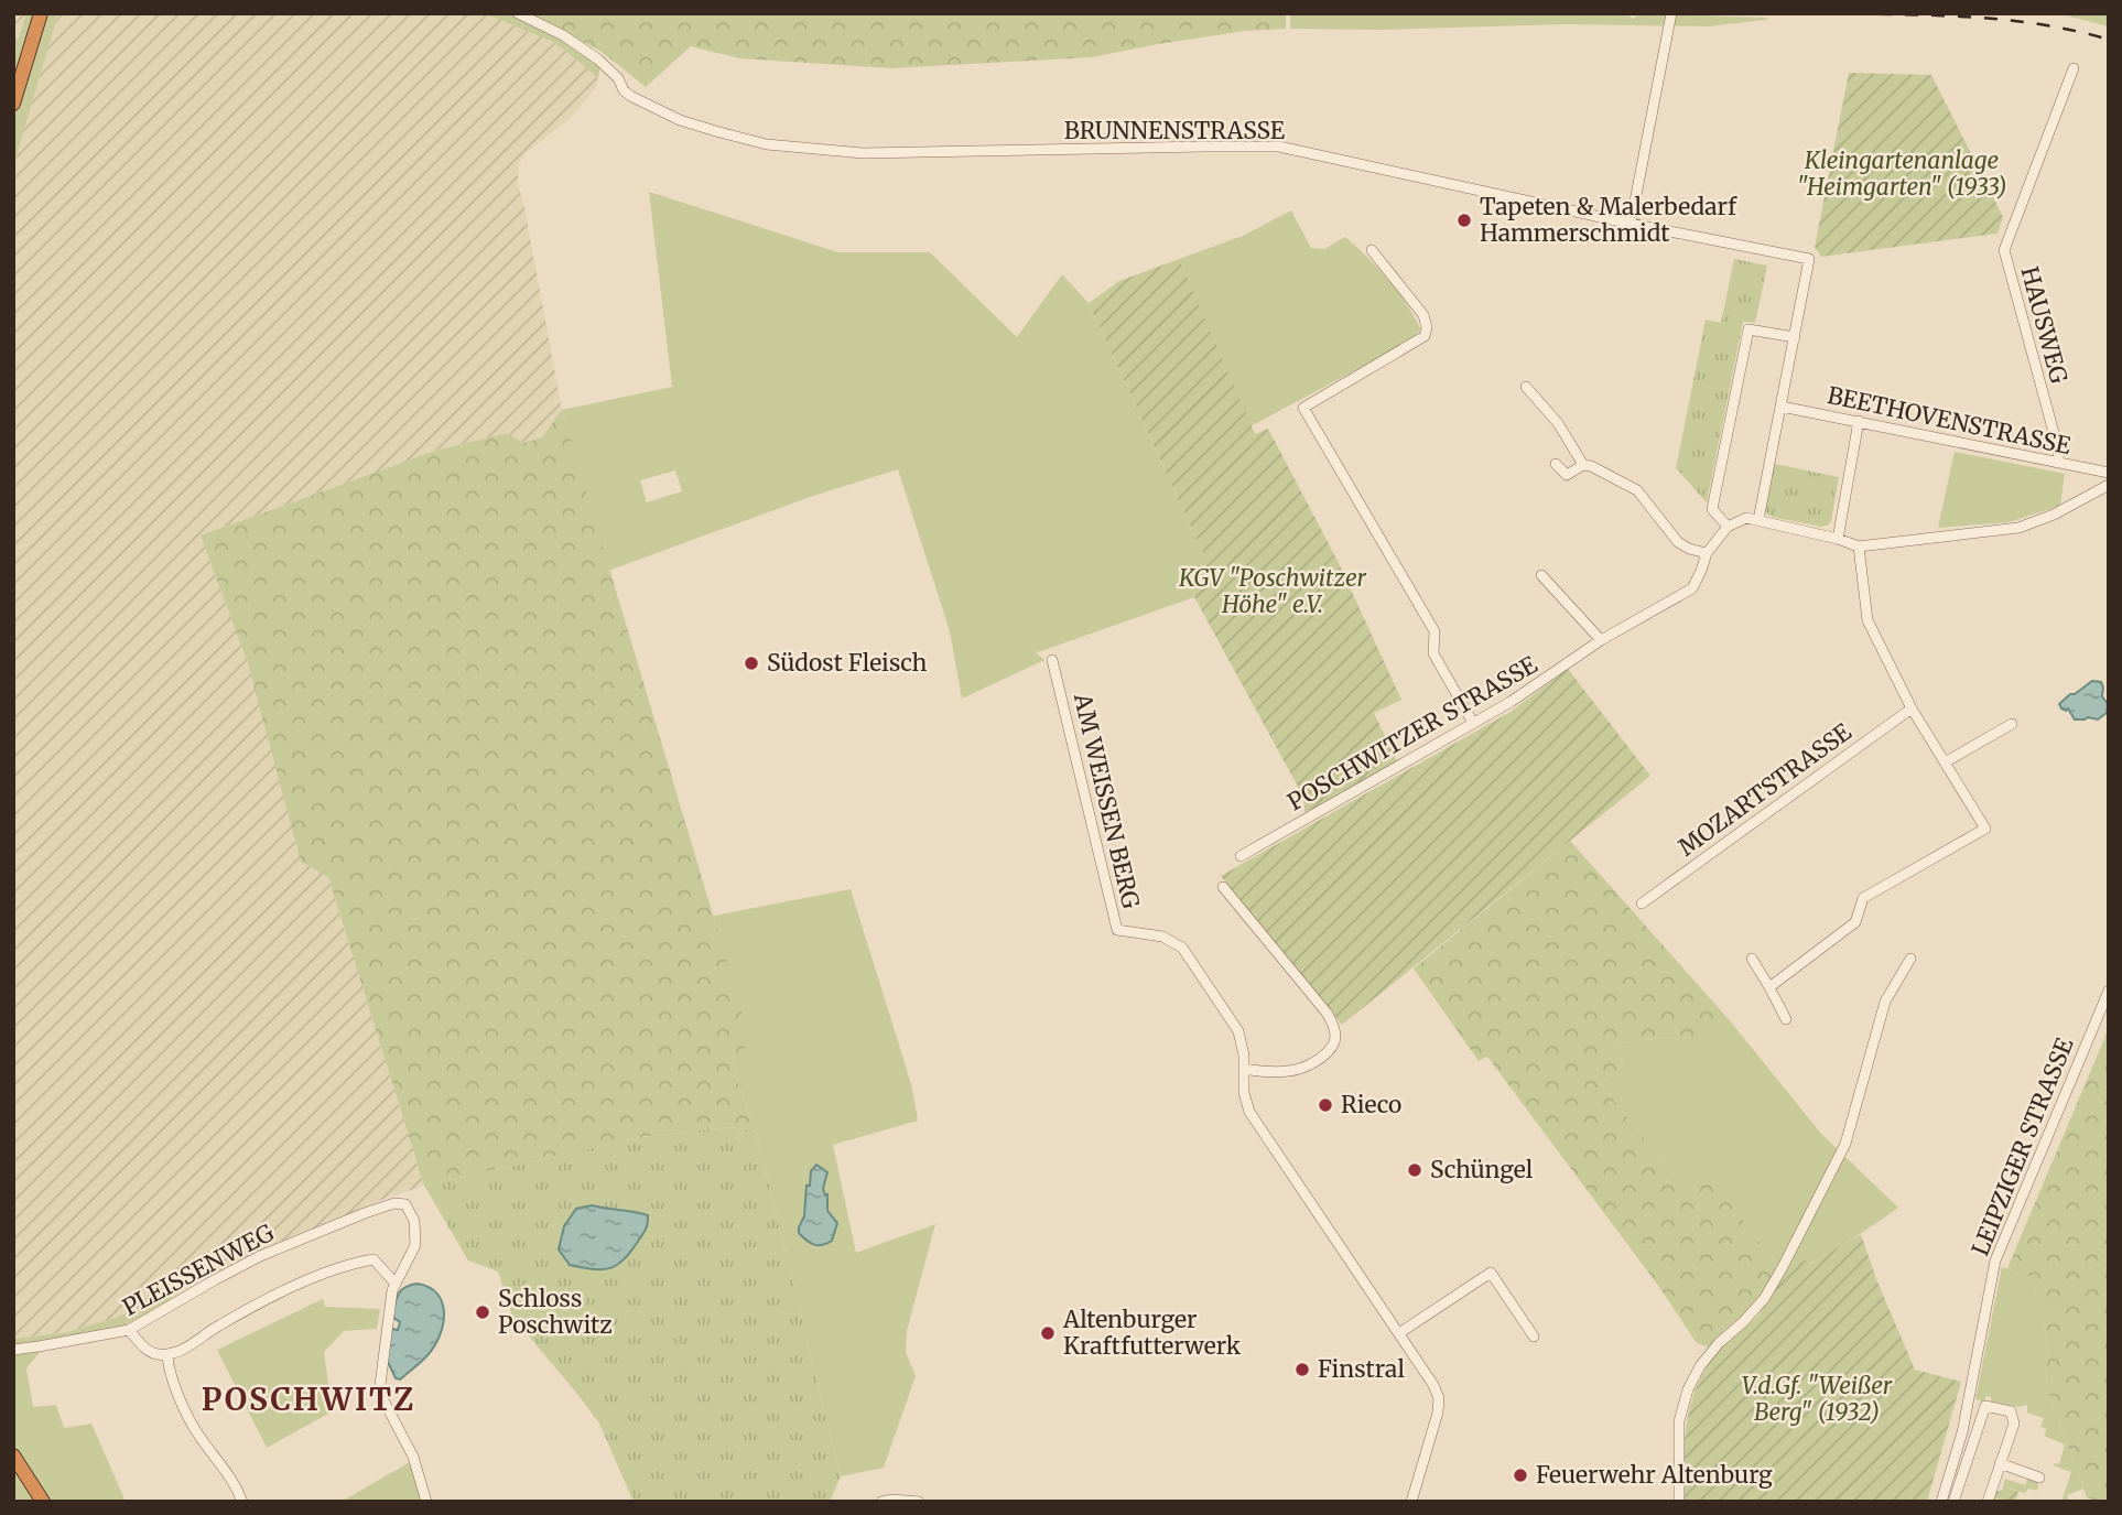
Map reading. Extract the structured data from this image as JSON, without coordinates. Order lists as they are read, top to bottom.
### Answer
{
  "streets": {
    "street": [
      "BRUNNENSTRASSE",
      "HAUSWEG",
      "BEETHOVENSTRASSE",
      "POSCHWITZER STRASSE",
      "MOZARTSTRASSE",
      "AM WEISSEN BERG",
      "LEIPZIGER STRASSE",
      "PLEISSENWEG"
    ]
  },
  "crossings": [
    ["HAUSWEG", "BEETHOVENSTRASSE"]
  ],
  "districts": ["POSCHWITZ"],
  "parks": ["Kleingartenanlage \"Heimgarten\" (1933)", "KGV \"Poschwitzer Höhe\" e.V.", "V.d.Gf. \"Weißer Berg\" (1932)"],
  "places": [
    "Tapeten & Malerbedarf Hammerschmidt",
    "Südost Fleisch",
    "Rieco",
    "Schüngel",
    "Schloss Poschwitz",
    "Altenburger Kraftfutterwerk",
    "Finstral",
    "Feuerwehr Altenburg"
  ]
}
